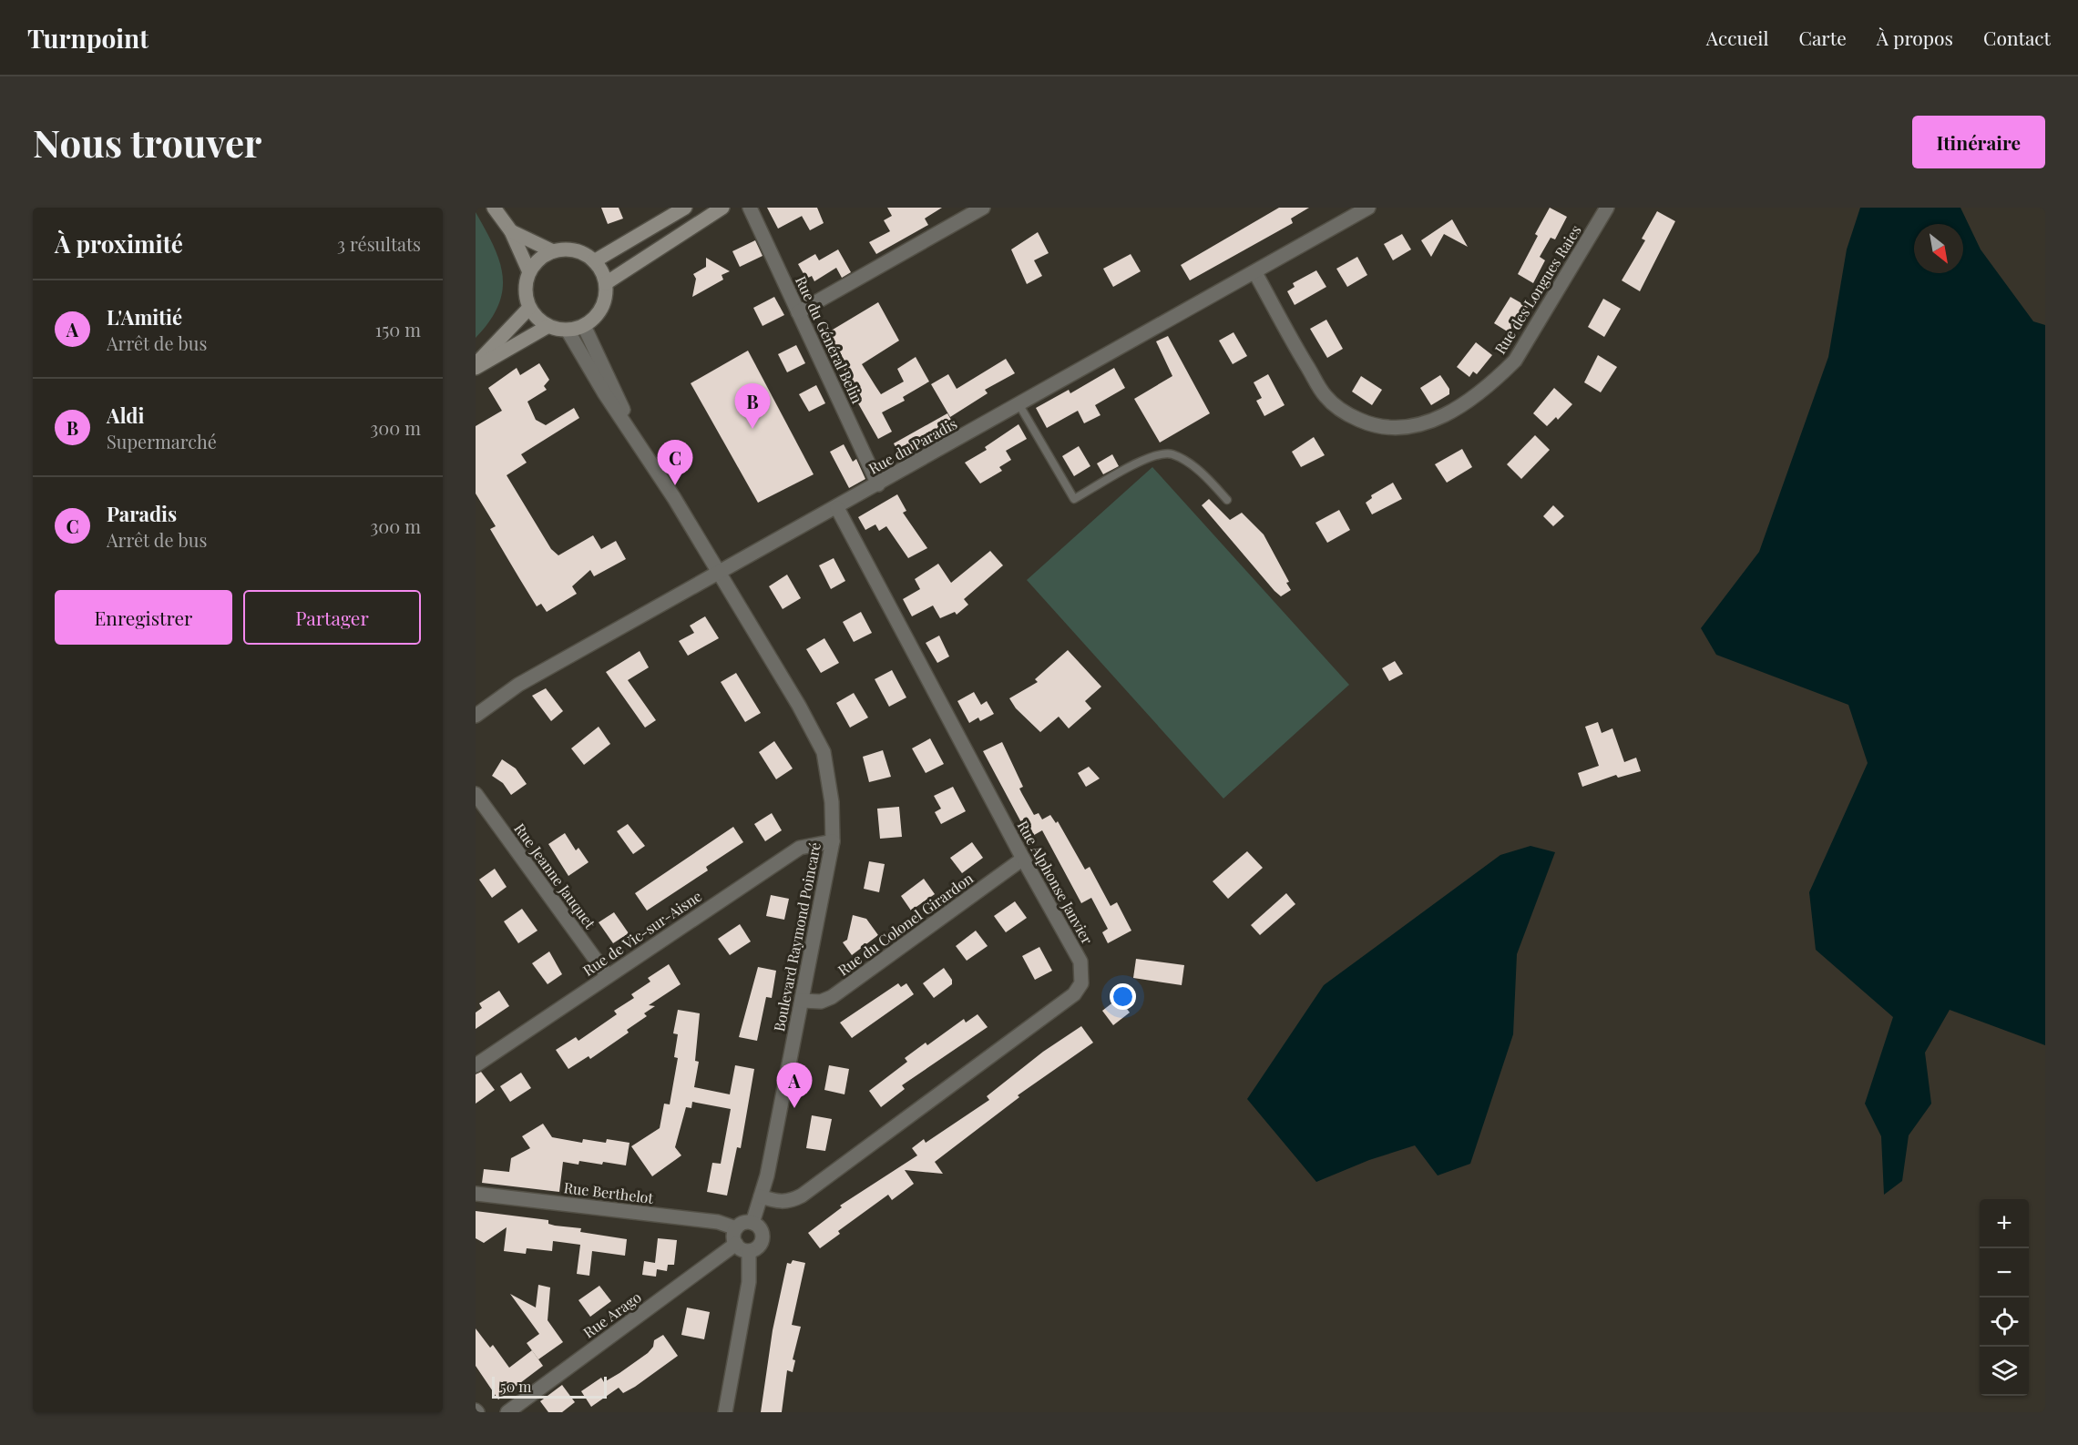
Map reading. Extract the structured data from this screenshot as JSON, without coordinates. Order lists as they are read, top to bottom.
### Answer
{
  "streets": {
    "street": [
      "Rue des Longues Raies",
      "Rue du Général Belin",
      "Rue du Paradis",
      "Rue Jeanne Jauquet",
      "Rue Alphonse Janvier",
      "Rue du Colonel Girardon",
      "Rue de Vic-sur-Aisne",
      "Boulevard Raymond Poincaré",
      "Rue Berthelot",
      "Rue Arago"
    ]
  },
  "crossings": [
    ["Rue des Longues Raies", "Rue du Paradis"],
    ["Rue du Général Belin", "Rue du Paradis"],
    ["Rue du Paradis", "Rue Alphonse Janvier"],
    ["Rue du Paradis", "Boulevard Raymond Poincaré"],
    ["Rue Jeanne Jauquet", "Rue de Vic-sur-Aisne"],
    ["Rue Alphonse Janvier", "Rue du Colonel Girardon"],
    ["Rue Alphonse Janvier", "Boulevard Raymond Poincaré"],
    ["Rue du Colonel Girardon", "Boulevard Raymond Poincaré"],
    ["Rue de Vic-sur-Aisne", "Boulevard Raymond Poincaré"],
    ["Boulevard Raymond Poincaré", "Rue Berthelot"],
    ["Boulevard Raymond Poincaré", "Rue Arago"],
    ["Rue Berthelot", "Rue Arago"]
  ],
  "scale_bar": "50 m",
  "north": "bottom right",
  "page": {
    "header": "Turnpoint",
    "nav": [
      "Accueil",
      "Carte",
      "À propos",
      "Contact"
    ],
    "buttons": [
      "Itinéraire",
      ["Enregistrer", "Partager"]
    ],
    "title": "Nous trouver",
    "heading": ["À proximité", "3 résultats"],
    "list": [
      {
        "mark": "A",
        "name": "L'Amitié",
        "note": "Arrêt de bus",
        "value": "150 m"
      },
      {
        "mark": "B",
        "name": "Aldi",
        "note": "Supermarché",
        "value": "300 m"
      },
      {
        "mark": "C",
        "name": "Paradis",
        "note": "Arrêt de bus",
        "value": "300 m"
      }
    ],
    "pins": ["B", "C", "A"],
    "map_buttons": ["+", "−"],
    "scale": "50 m"
  }
}
